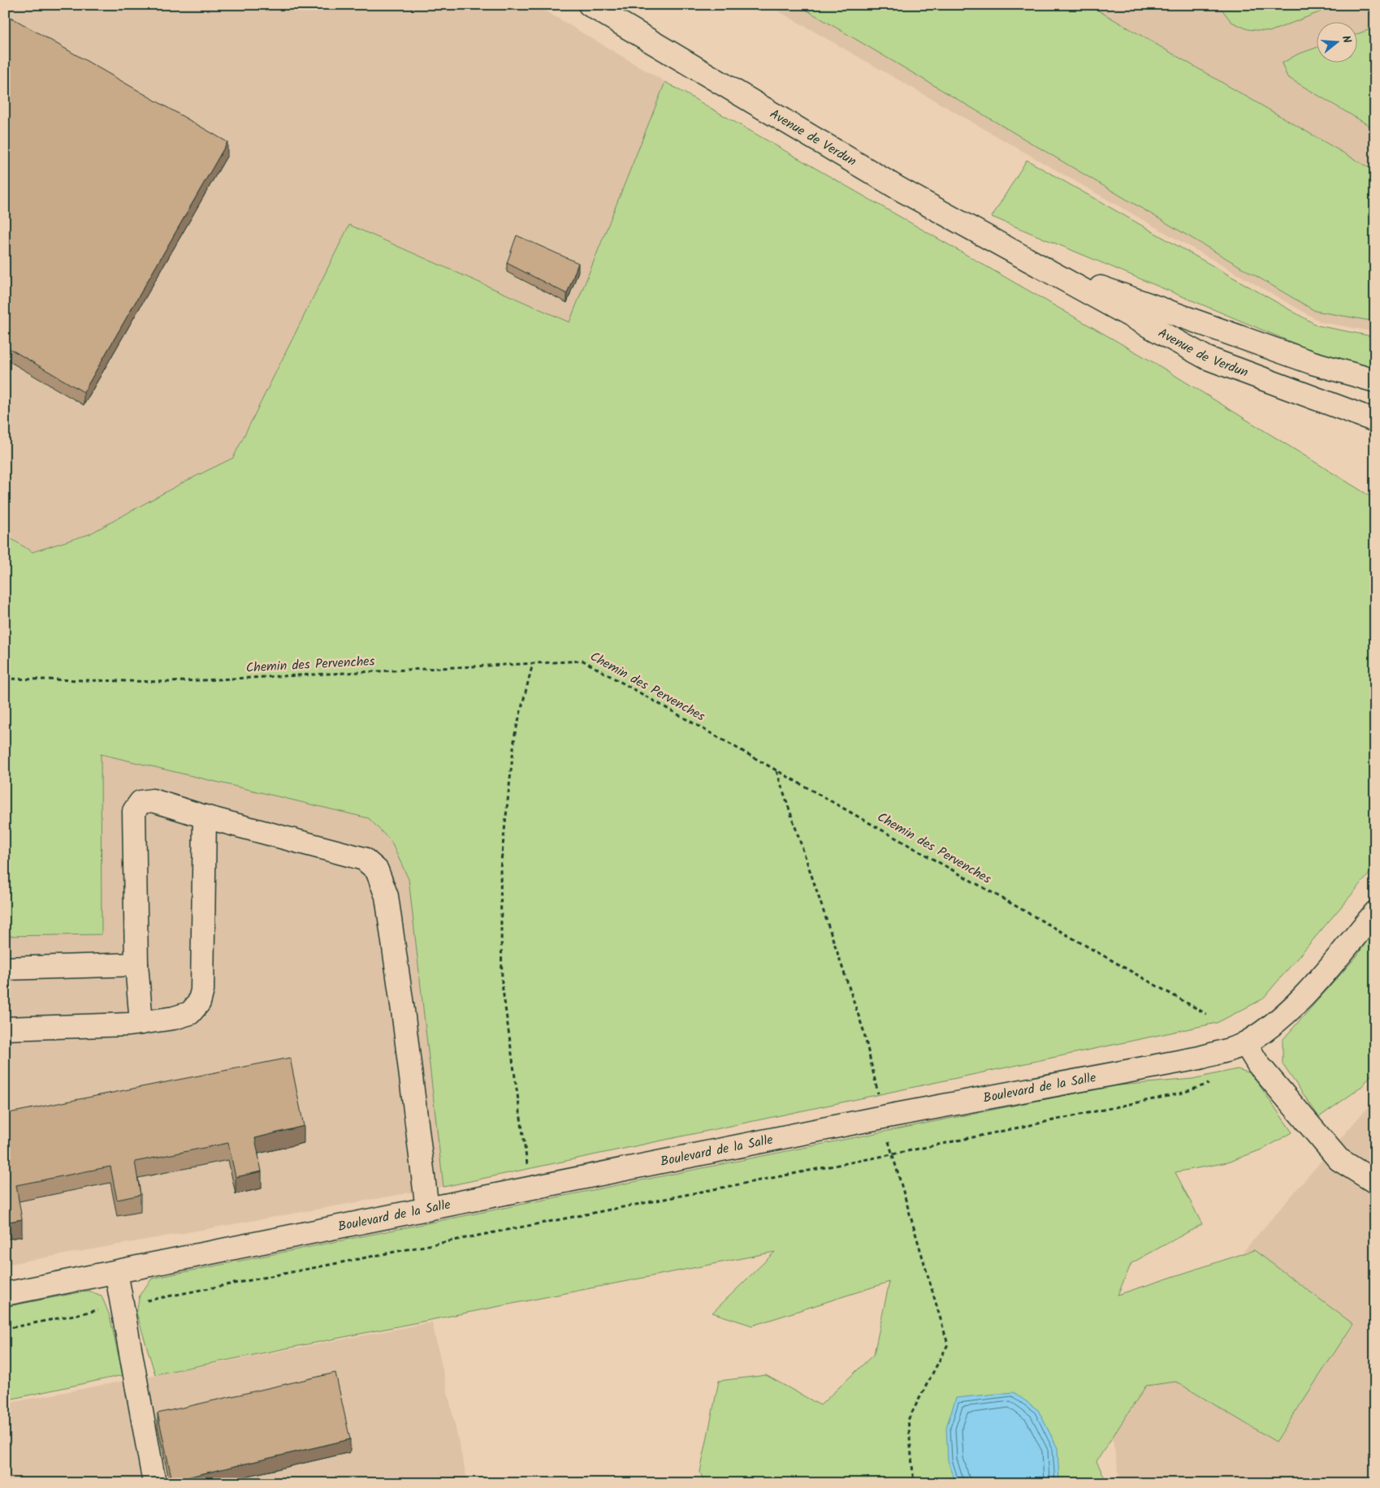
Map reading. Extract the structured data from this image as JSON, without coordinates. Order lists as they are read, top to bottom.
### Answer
{
  "streets": {
    "street": ["Avenue de Verdun", "Boulevard de la Salle"],
    "path": ["Chemin des Pervenches"]
  },
  "north": "right"
}
